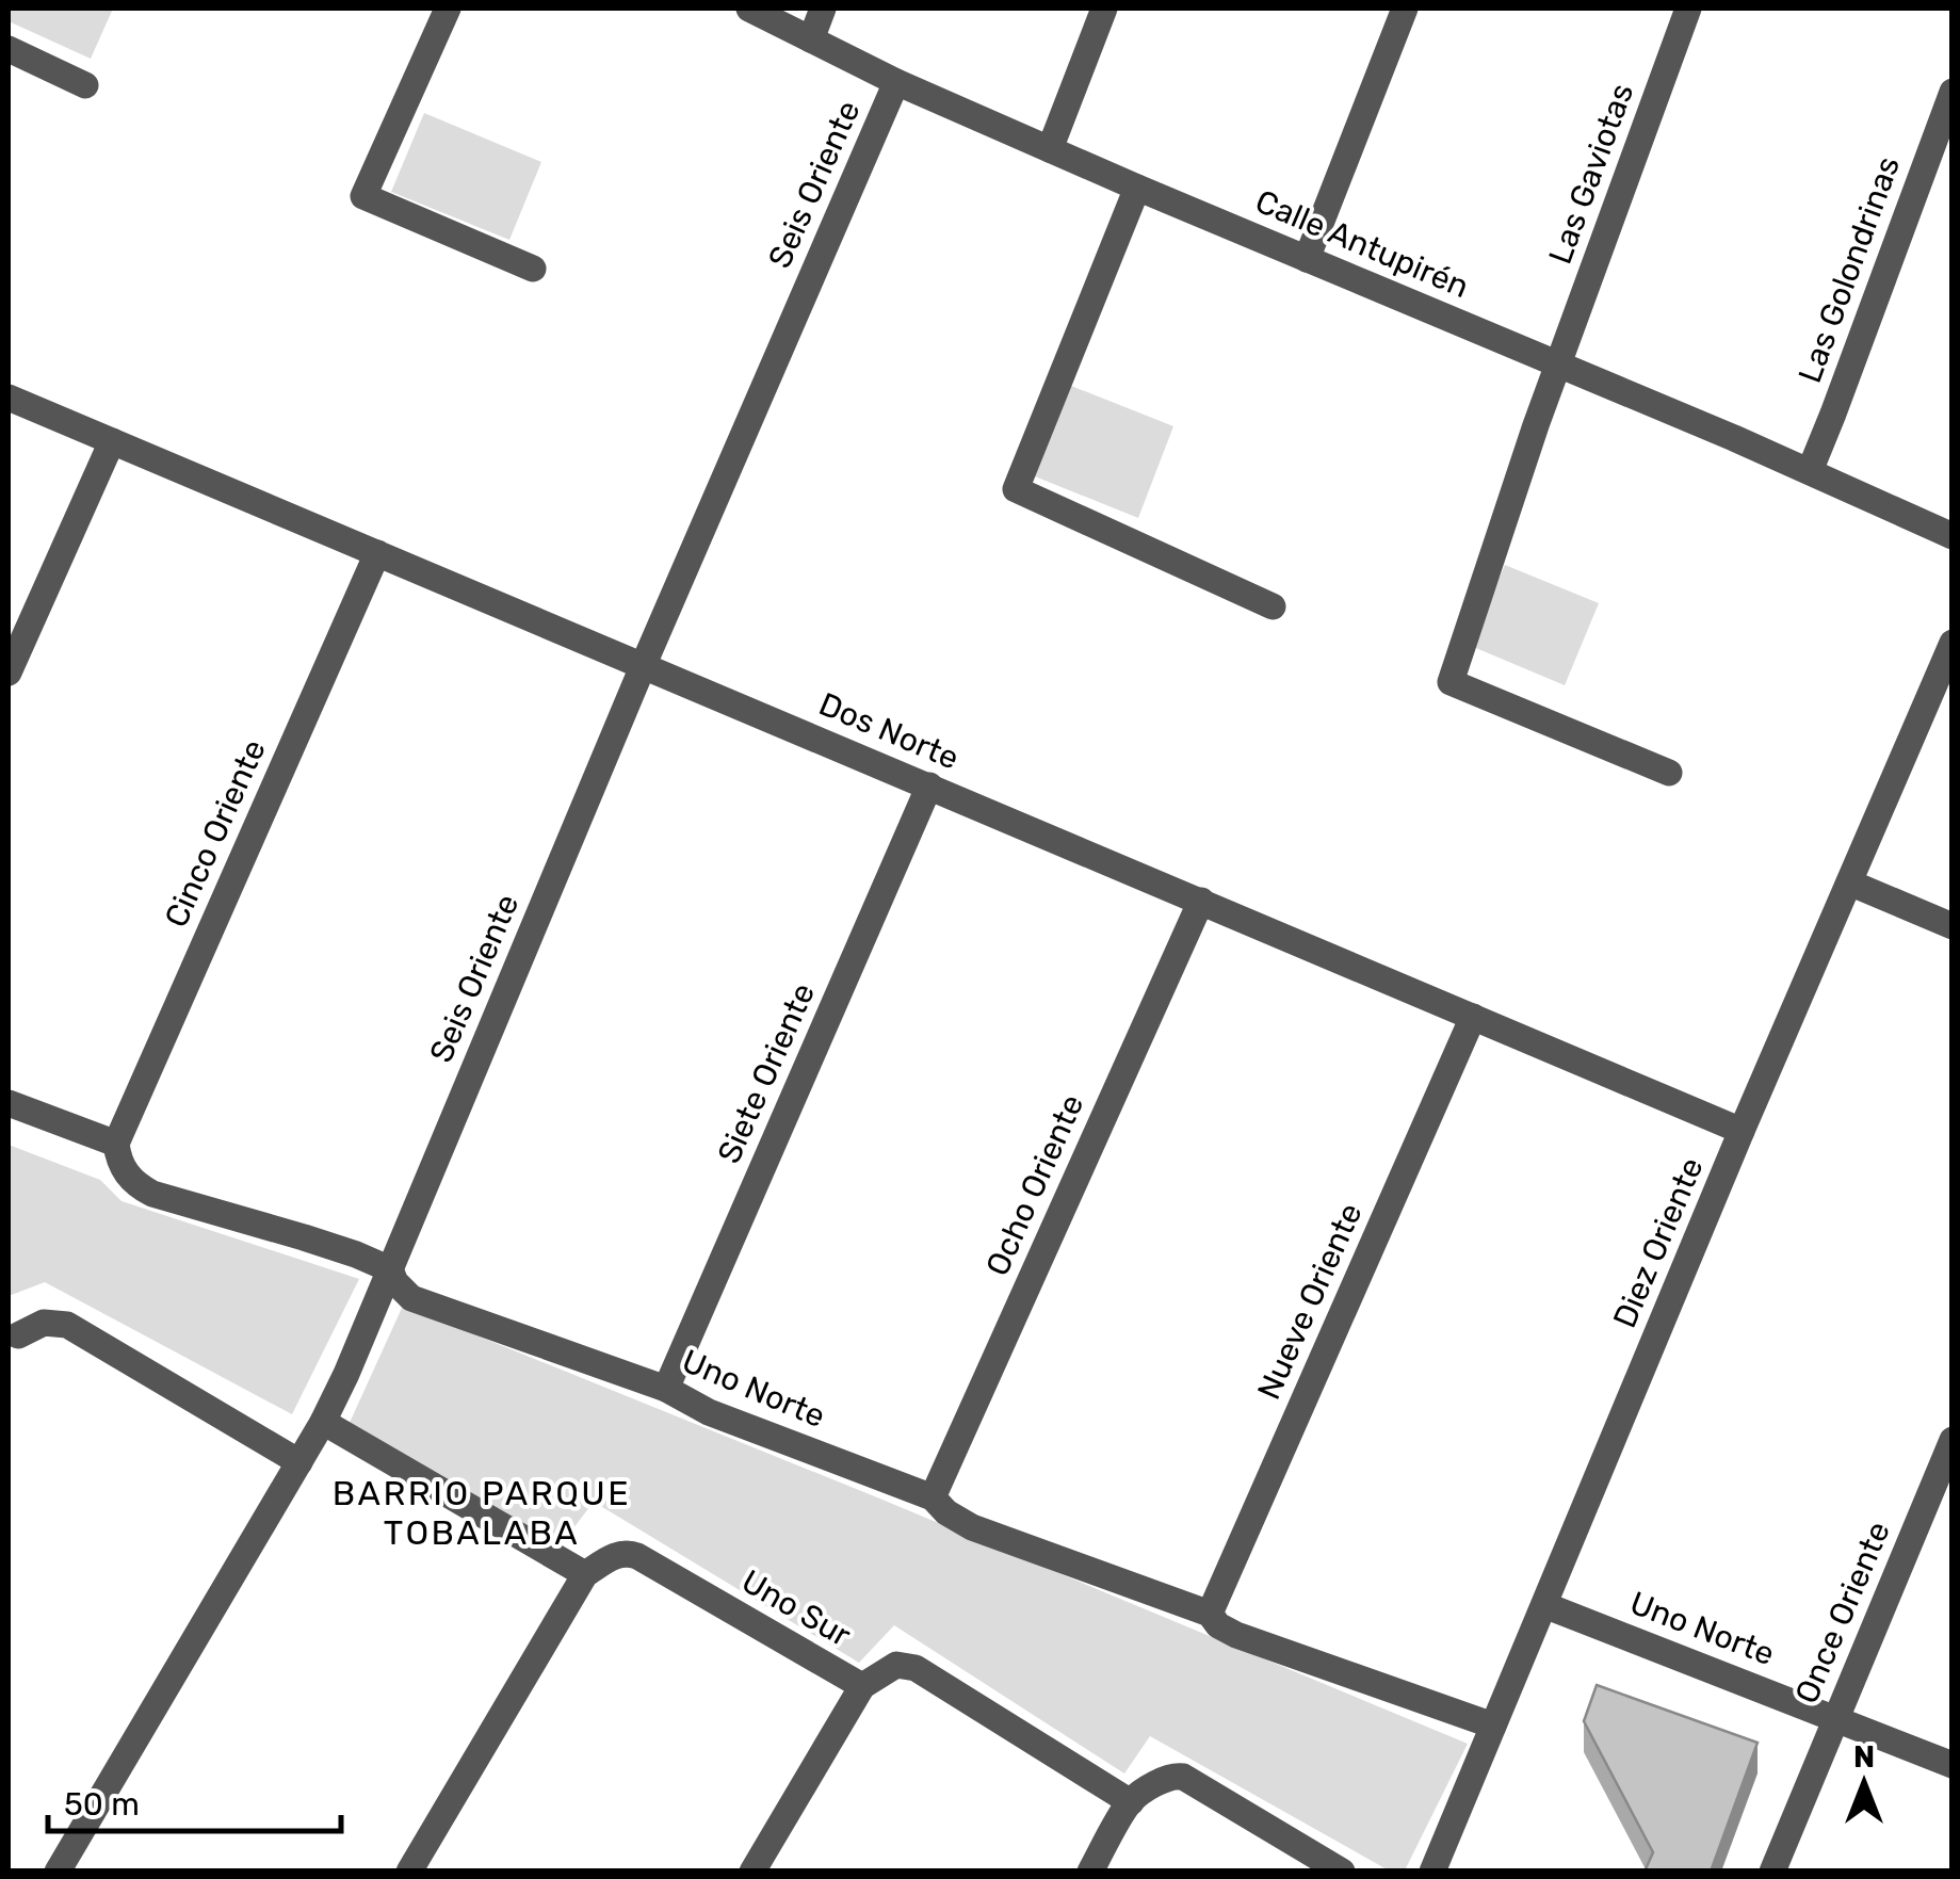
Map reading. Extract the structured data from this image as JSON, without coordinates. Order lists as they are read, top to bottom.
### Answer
{
  "streets": {
    "street": [
      "Las Gaviotas",
      "Seis Oriente",
      "Calle Antupirén",
      "Las Golondrinas",
      "Dos Norte",
      "Cinco Oriente",
      "Siete Oriente",
      "Ocho Oriente",
      "Diez Oriente",
      "Nueve Oriente",
      "Uno Norte",
      "Uno Sur",
      "Once Oriente"
    ]
  },
  "crossings": [
    ["Las Gaviotas", "Calle Antupirén"],
    ["Seis Oriente", "Calle Antupirén"],
    ["Seis Oriente", "Dos Norte"],
    ["Seis Oriente", "Uno Norte"],
    ["Calle Antupirén", "Las Golondrinas"],
    ["Dos Norte", "Cinco Oriente"],
    ["Dos Norte", "Siete Oriente"],
    ["Dos Norte", "Ocho Oriente"],
    ["Dos Norte", "Diez Oriente"],
    ["Dos Norte", "Nueve Oriente"],
    ["Cinco Oriente", "Uno Norte"],
    ["Siete Oriente", "Uno Norte"],
    ["Ocho Oriente", "Uno Norte"],
    ["Diez Oriente", "Uno Norte"],
    ["Nueve Oriente", "Uno Norte"],
    ["Uno Norte", "Once Oriente"]
  ],
  "districts": ["BARRIO PARQUE TOBALABA"],
  "scale_bar": "50 m",
  "north": "top"
}
